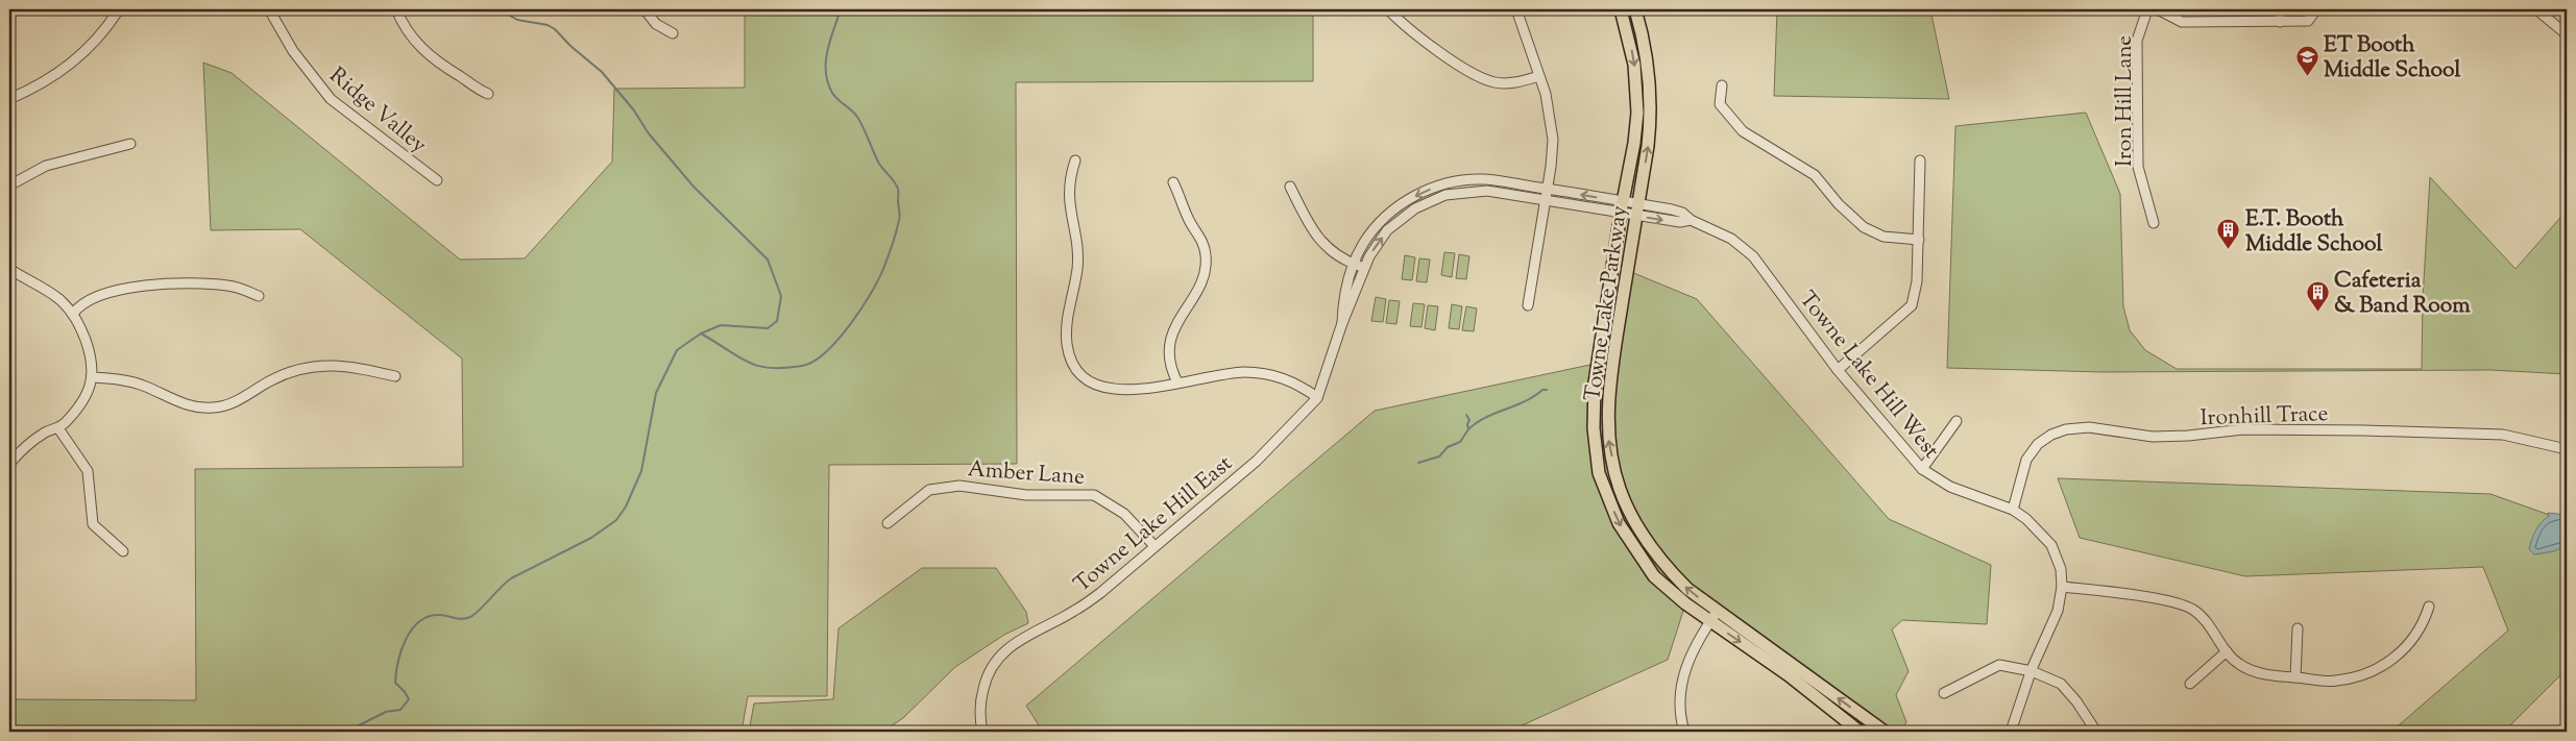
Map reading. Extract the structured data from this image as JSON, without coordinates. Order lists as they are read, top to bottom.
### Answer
{
  "streets": {
    "main road": ["Towne Lake Parkway"],
    "street": [
      "Iron Hill Lane",
      "Ridge Valley",
      "Towne Lake Hill West",
      "Ironhill Trace",
      "Amber Lane",
      "Towne Lake Hill East"
    ]
  },
  "crossings": [
    ["Towne Lake Parkway", "Towne Lake Hill West"],
    ["Towne Lake Parkway", "Towne Lake Hill East"],
    ["Towne Lake Hill West", "Ironhill Trace"],
    ["Towne Lake Hill West", "Towne Lake Hill East"],
    ["Amber Lane", "Towne Lake Hill East"]
  ],
  "places": {
    "school or university": ["ET Booth Middle School"],
    "building": ["E.T. Booth Middle School", "Cafeteria & Band Room"]
  }
}
